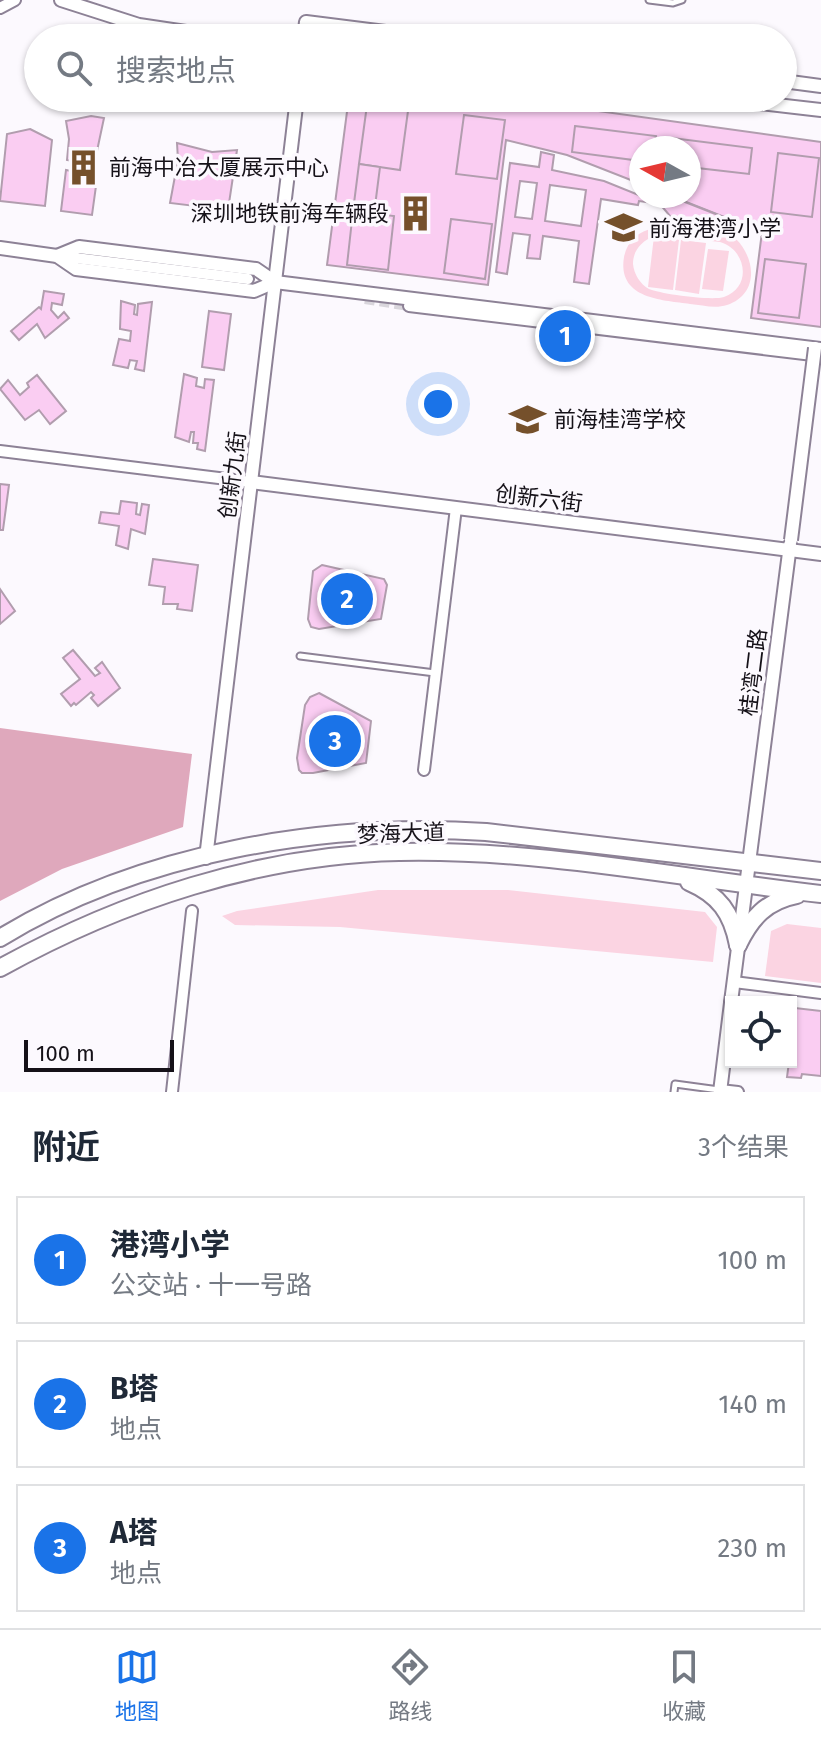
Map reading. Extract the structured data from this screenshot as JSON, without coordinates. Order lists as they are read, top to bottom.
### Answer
{
  "streets": {
    "main road": ["梦海大道"],
    "street": ["创新九街", "创新六街", "桂湾二路"]
  },
  "crossings": [
    ["创新九街", "创新六街"],
    ["创新九街", "梦海大道"],
    ["创新六街", "桂湾二路"],
    ["桂湾二路", "梦海大道"]
  ],
  "places": {
    "building": ["前海中冶大厦展示中心", "深圳地铁前海车辆段"],
    "school or university": ["前海港湾小学", "前海桂湾学校"]
  },
  "scale_bar": "100 m",
  "north": "left",
  "page": {
    "search": "搜索地点",
    "pins": ["1", "2", "3"],
    "scale": "100 m",
    "heading": ["附近", "3个结果"],
    "list": [
      {
        "mark": "1",
        "name": "港湾小学",
        "note": "公交站 · 十一号路",
        "value": "100 m"
      },
      {
        "mark": "2",
        "name": "B塔",
        "note": "地点",
        "value": "140 m"
      },
      {
        "mark": "3",
        "name": "A塔",
        "note": "地点",
        "value": "230 m"
      }
    ],
    "nav": ["地图", "路线", "收藏"]
  }
}
